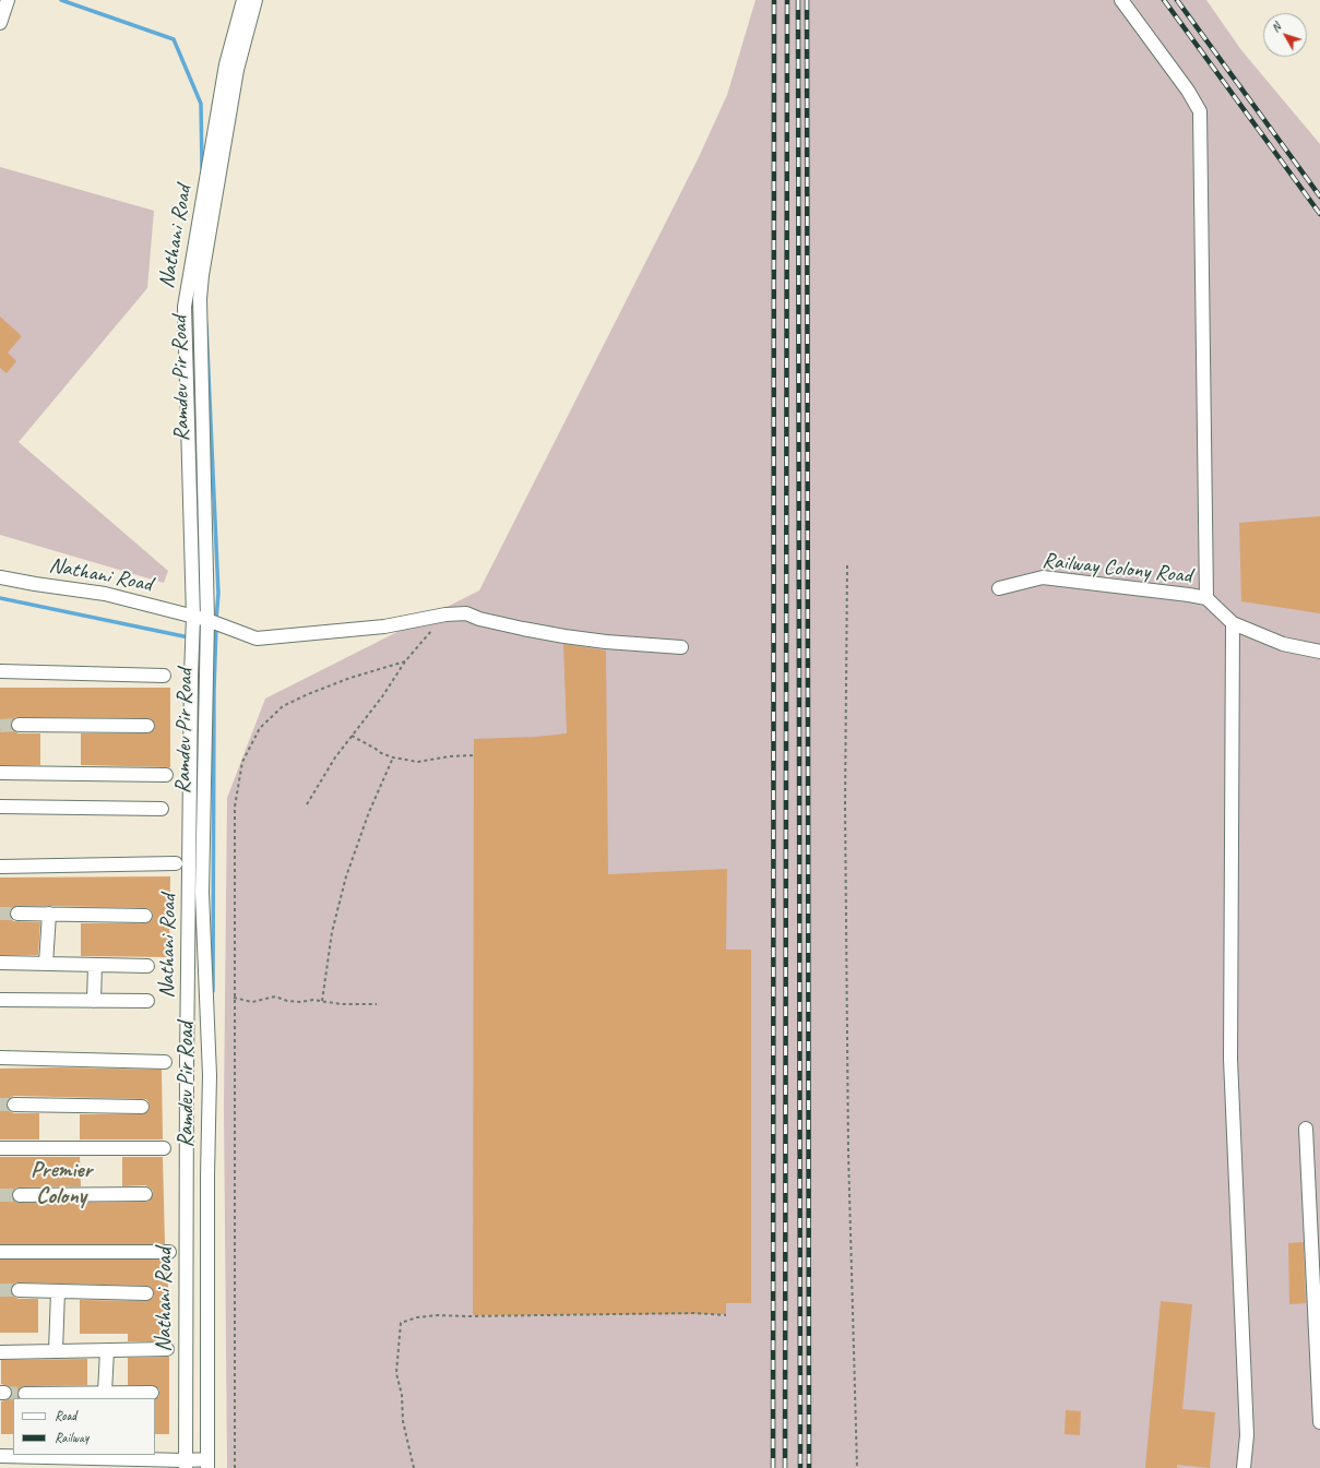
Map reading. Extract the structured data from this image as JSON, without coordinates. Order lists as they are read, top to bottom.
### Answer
{
  "streets": {
    "street": ["Nathani Road", "Ramdev Pir Road", "Railway Colony Road"]
  },
  "crossings": [
    ["Nathani Road", "Ramdev Pir Road"]
  ],
  "districts": ["Premier Colony"],
  "legend": ["Road", "Railway"],
  "north": "top left"
}
